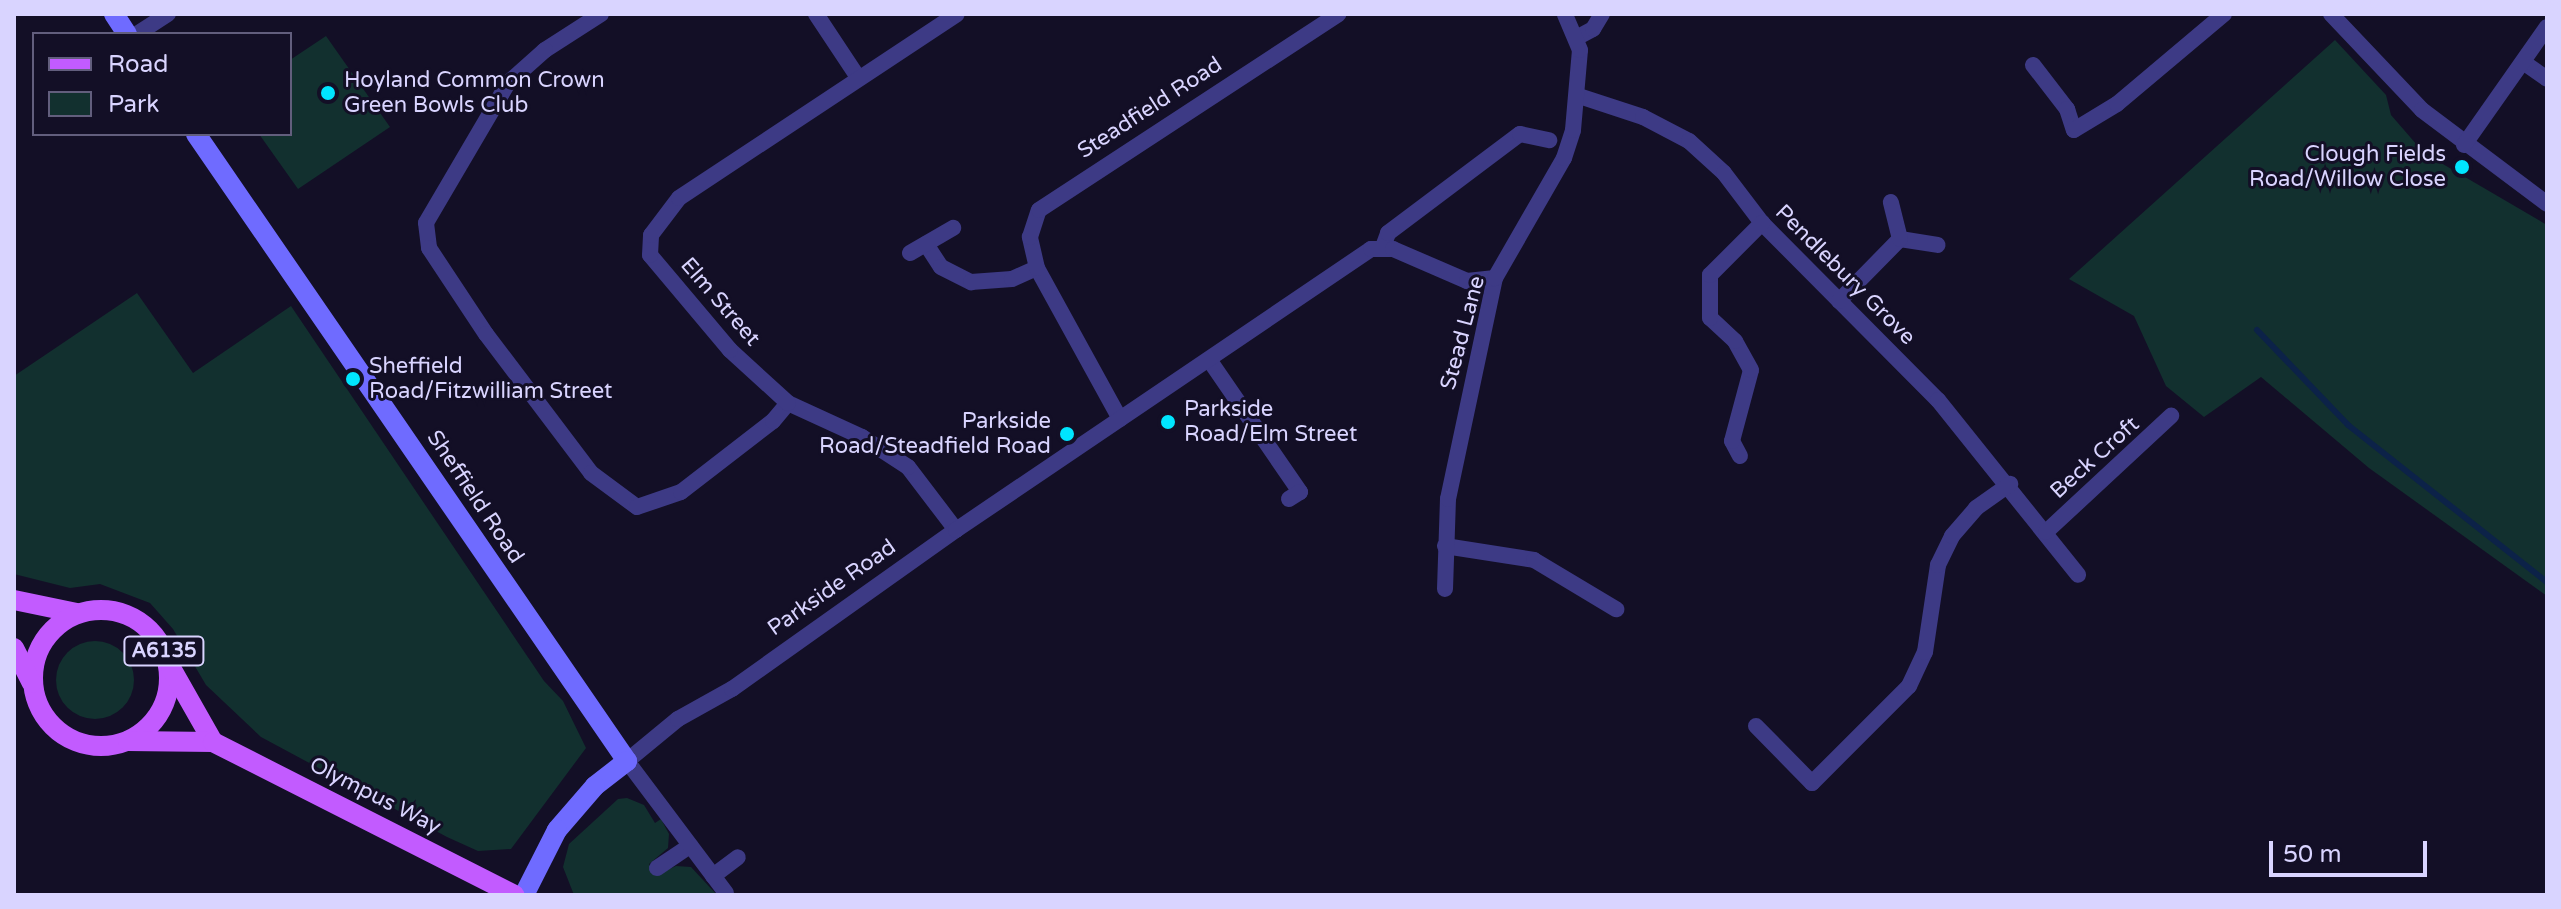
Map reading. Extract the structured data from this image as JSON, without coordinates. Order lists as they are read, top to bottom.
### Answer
{
  "streets": {
    "main road": ["A6135", "Olympus Way"],
    "street": [
      "Steadfield Road",
      "Pendlebury Grove",
      "Elm Street",
      "Stead Lane",
      "Beck Croft",
      "Sheffield Road",
      "Parkside Road"
    ]
  },
  "crossings": [
    ["Steadfield Road", "Parkside Road"],
    ["Pendlebury Grove", "Stead Lane"],
    ["Pendlebury Grove", "Beck Croft"],
    ["Elm Street", "Parkside Road"],
    ["Sheffield Road", "Parkside Road"],
    ["A6135", "Olympus Way"]
  ],
  "places": [
    "Hoyland Common Crown Green Bowls Club",
    "Clough Fields Road/Willow Close",
    "Sheffield Road/Fitzwilliam Street",
    "Parkside Road/Elm Street",
    "Parkside Road/Steadfield Road"
  ],
  "legend": ["Road", "Park"],
  "scale_bar": "50 m"
}
